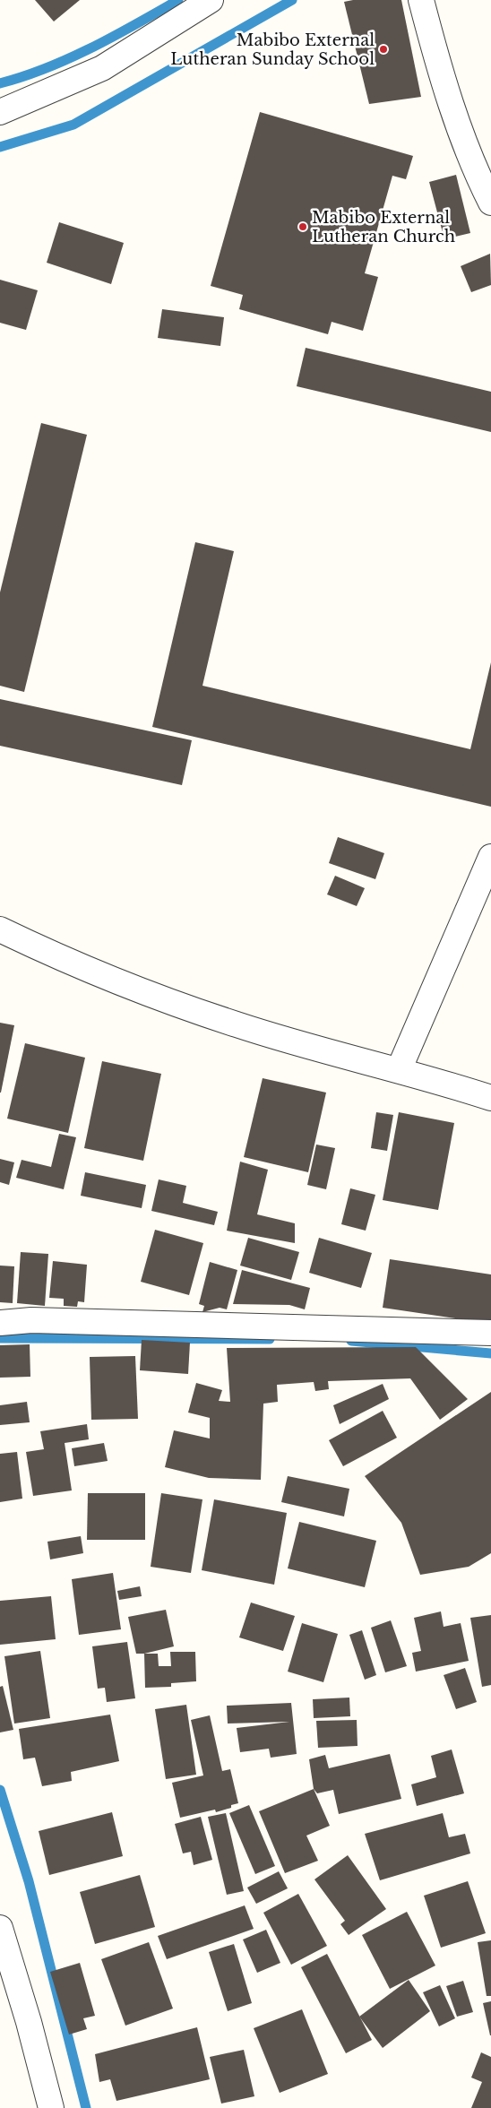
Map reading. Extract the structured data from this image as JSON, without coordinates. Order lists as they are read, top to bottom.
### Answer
{
  "places": ["Mabibo External Lutheran Sunday School", "Mabibo External Lutheran Church"]
}
